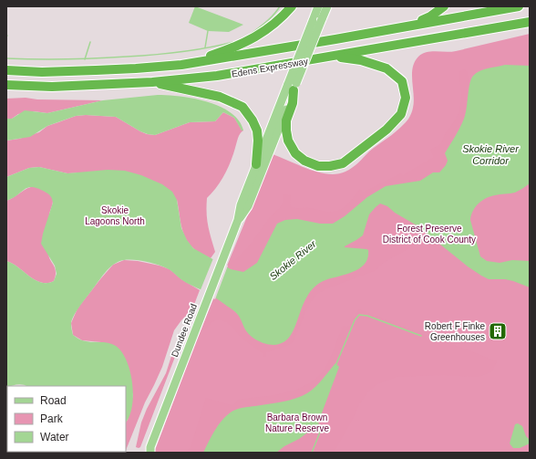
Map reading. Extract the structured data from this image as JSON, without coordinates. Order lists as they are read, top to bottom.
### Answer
{
  "streets": {
    "highway": ["Edens Expressway"],
    "main road": ["Dundee Road"]
  },
  "water": ["Skokie River Corridor", "Skokie River"],
  "parks": ["Skokie Lagoons North", "Forest Preserve District of Cook County", "Barbara Brown Nature Reserve"],
  "places": {
    "building": ["Robert F Finke Greenhouses"]
  },
  "legend": ["Road", "Park", "Water"]
}
